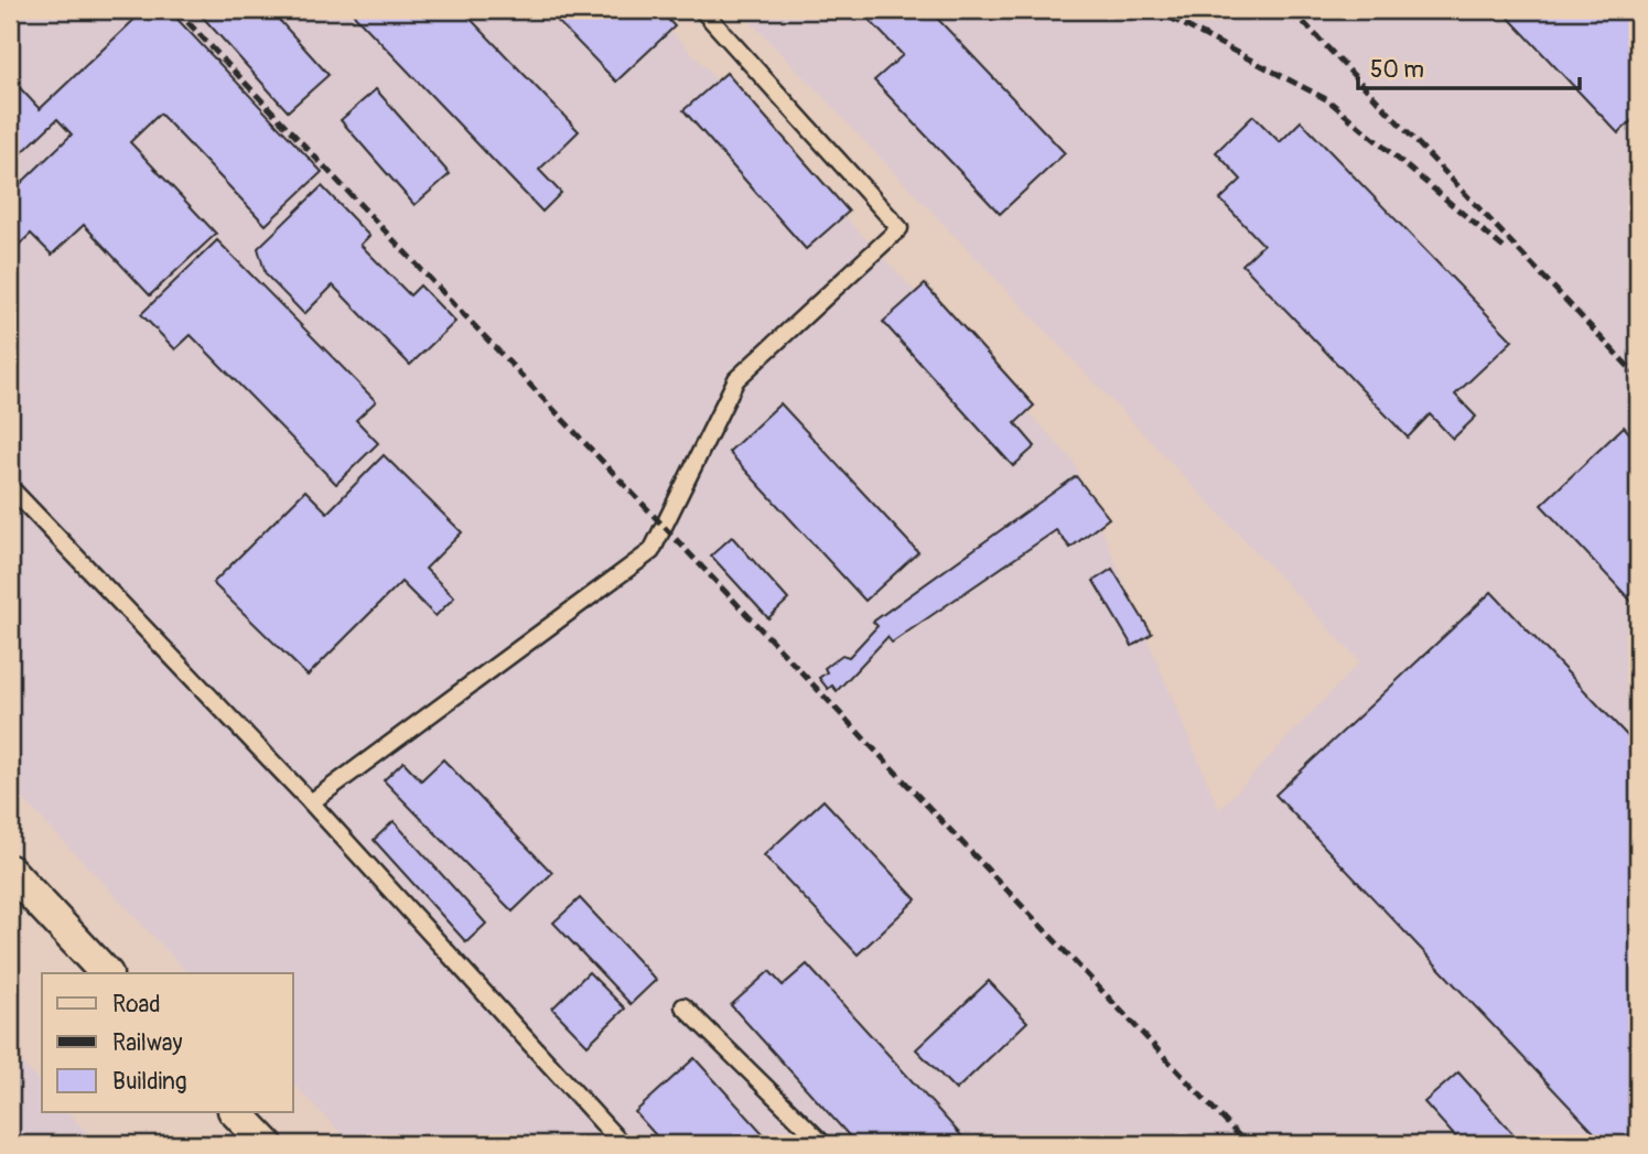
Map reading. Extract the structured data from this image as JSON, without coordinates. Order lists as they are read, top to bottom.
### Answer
{
  "legend": ["Road", "Railway", "Building"],
  "scale_bar": "50 m"
}
